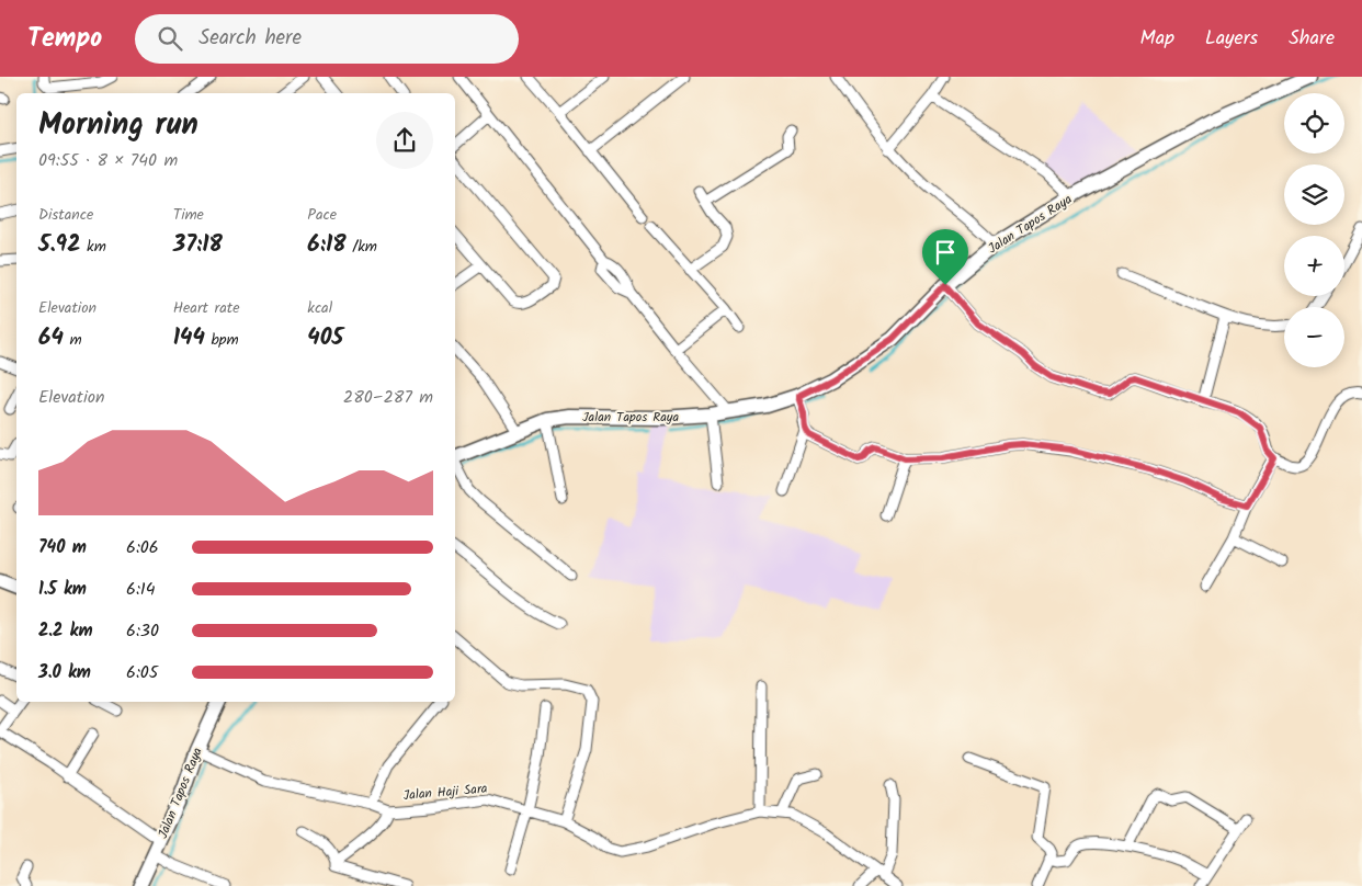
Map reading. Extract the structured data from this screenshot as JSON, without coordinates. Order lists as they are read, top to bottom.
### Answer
{
  "streets": {
    "main road": ["Jalan Tapos Raya"],
    "street": ["Jalan Haji Sara"]
  },
  "crossings": [
    ["Jalan Tapos Raya", "Jalan Haji Sara"]
  ],
  "page": {
    "header": "Tempo",
    "search": "Search here",
    "nav": ["Map", "Layers", "Share"],
    "map_buttons": ["+", "−"],
    "heading": ["Morning run", "09:55 · 8 × 740 m"],
    "stats": [
      ["Distance", "5.92 km"],
      ["Time", "37:18"],
      ["Pace", "6:18 /km"],
      ["Elevation", "64 m"],
      ["Heart rate", "144 bpm"],
      ["kcal", "405"]
    ],
    "chart": ["Elevation", "280–287 m"],
    "list": [
      {
        "name": "740 m",
        "note": "6:06"
      },
      {
        "name": "1.5 km",
        "note": "6:14"
      },
      {
        "name": "2.2 km",
        "note": "6:30"
      },
      {
        "name": "3.0 km",
        "note": "6:05"
      }
    ]
  }
}
